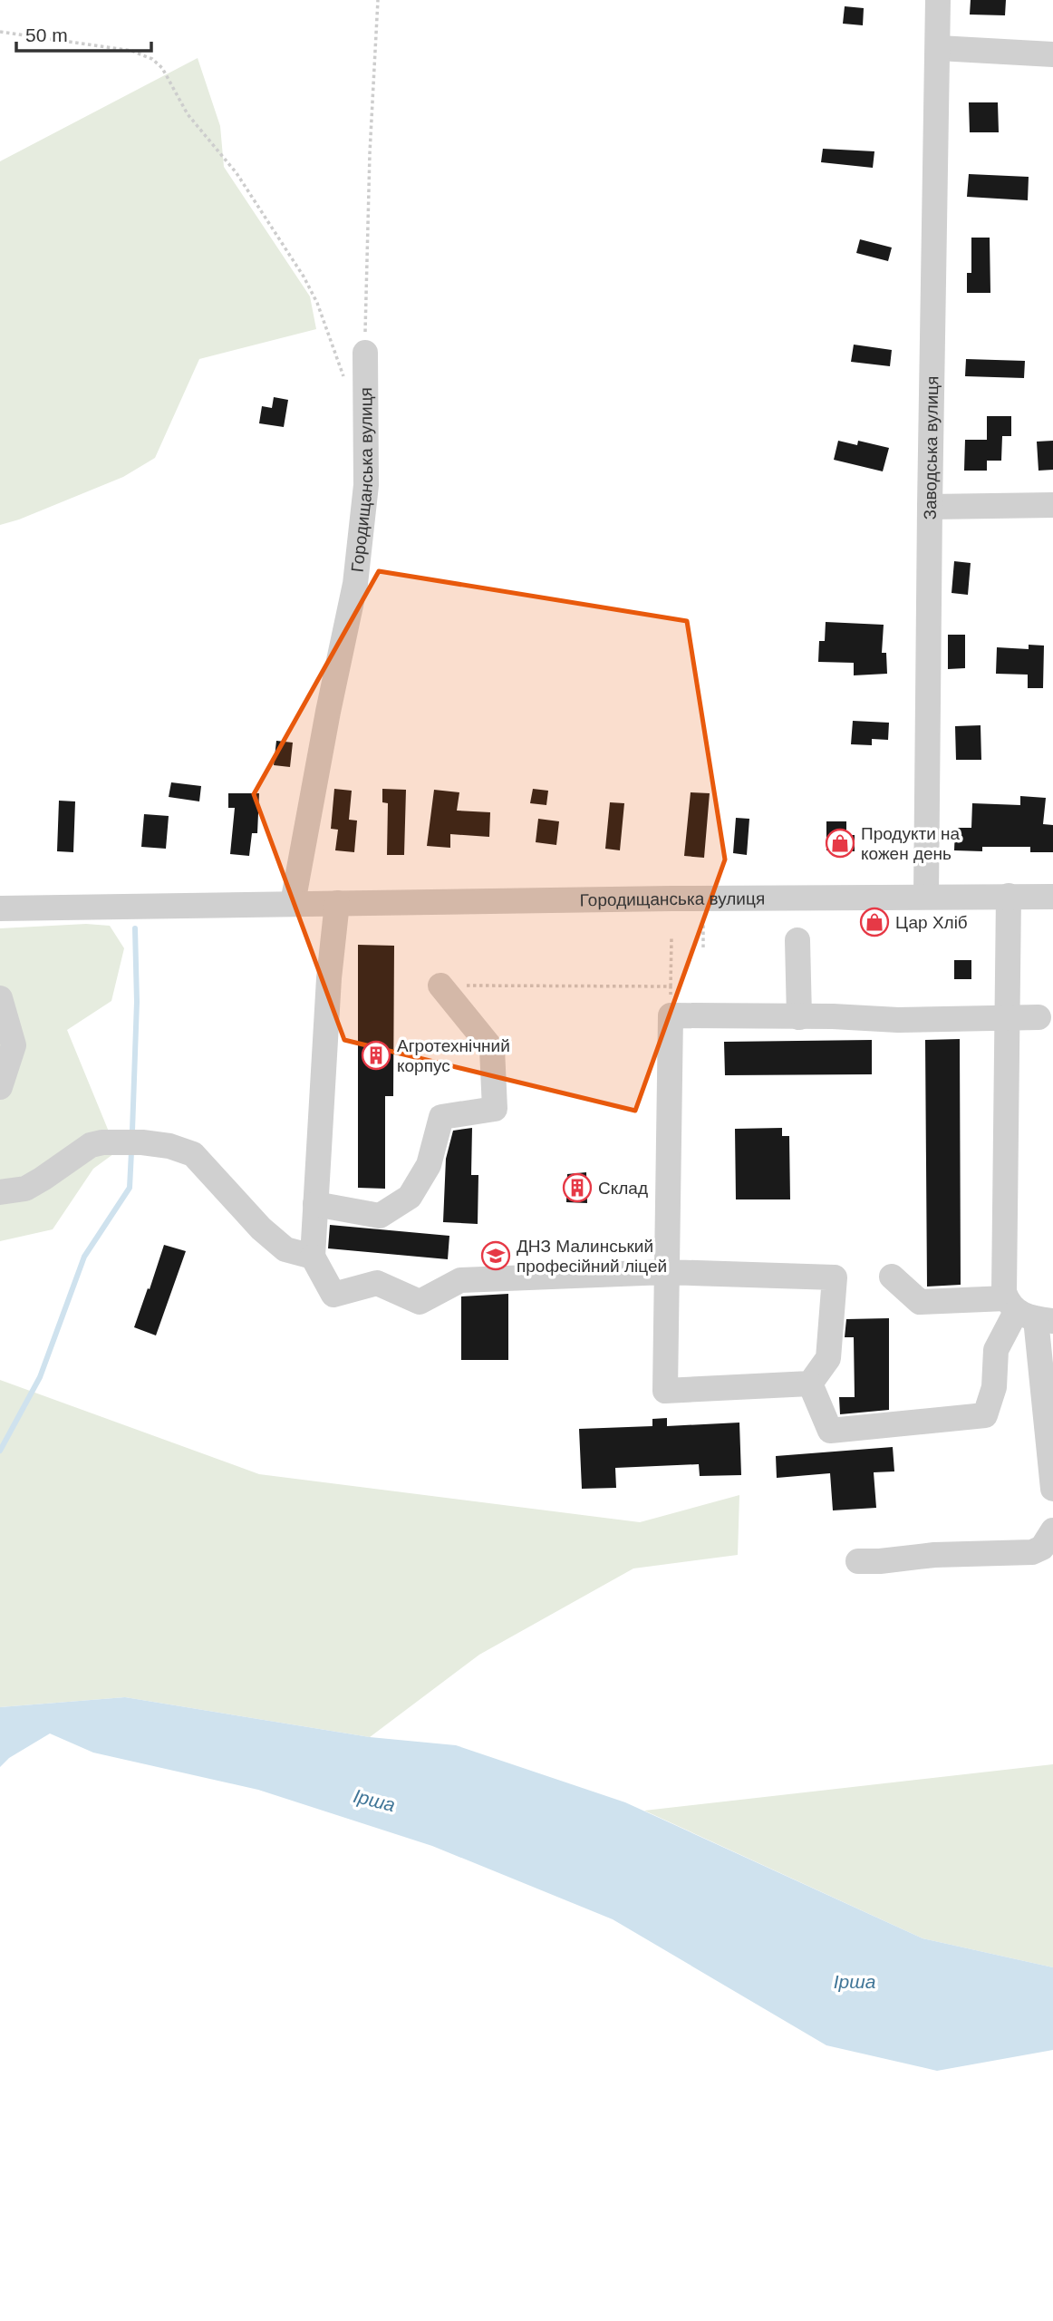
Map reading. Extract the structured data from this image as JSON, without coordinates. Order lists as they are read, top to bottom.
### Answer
{
  "streets": {
    "street": ["Заводська вулиця", "Городищанська вулиця"]
  },
  "crossings": [
    ["Заводська вулиця", "Городищанська вулиця"]
  ],
  "water": ["Ірша"],
  "places": {
    "shop": ["Продукти на кожен день", "Цар Хліб"],
    "building": ["Агротехнічний корпус", "Склад"],
    "school or university": ["ДНЗ Малинський професійний ліцей"]
  },
  "scale_bar": "50 m"
}
